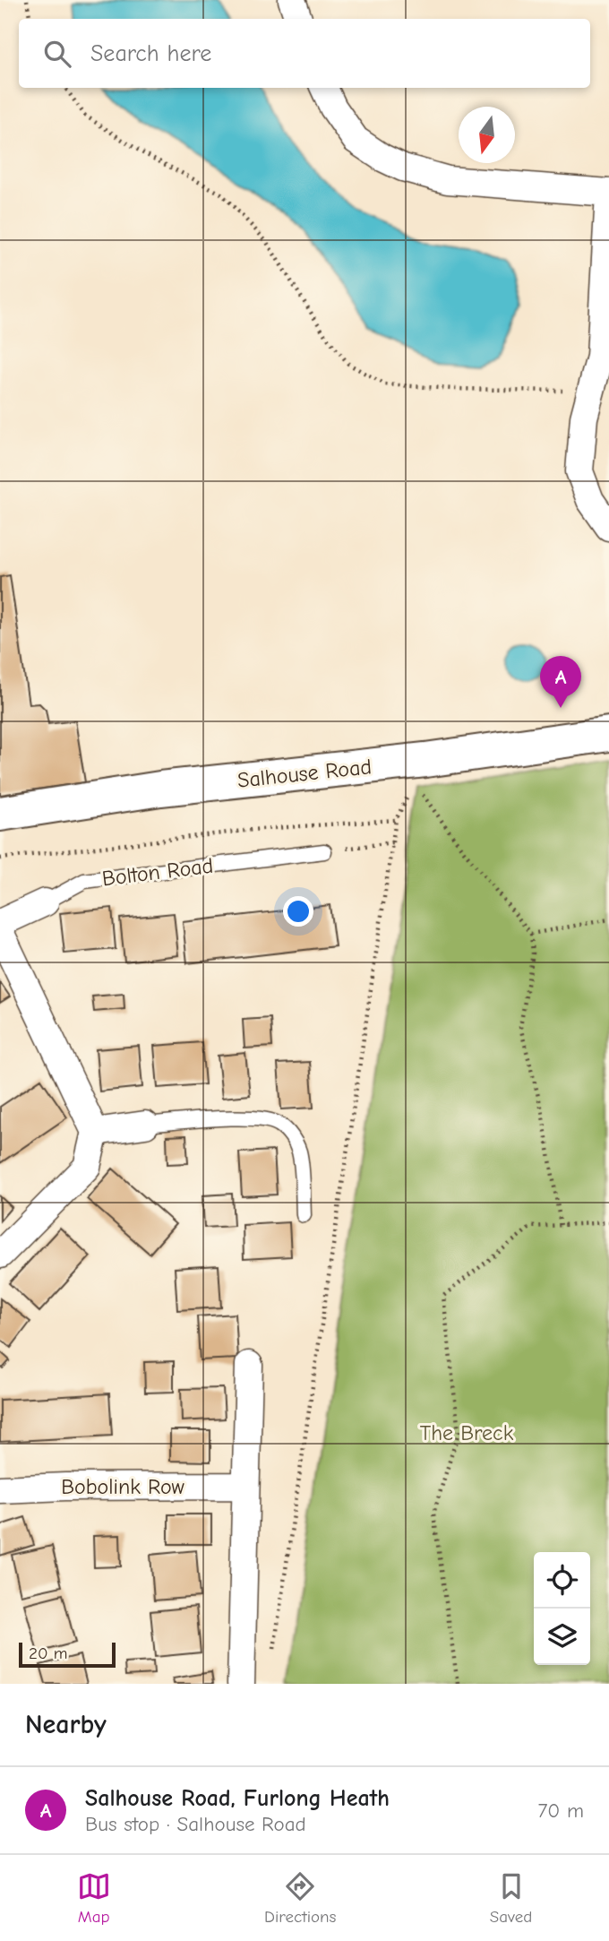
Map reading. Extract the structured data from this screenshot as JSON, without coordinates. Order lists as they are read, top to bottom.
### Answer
{
  "streets": {
    "street": ["Salhouse Road", "Bolton Road", "Bobolink Row"]
  },
  "parks": ["The Breck"],
  "scale_bar": "20 m",
  "north": "bottom",
  "page": {
    "search": "Search here",
    "pins": "A",
    "scale": "20 m",
    "heading": "Nearby",
    "list": [
      {
        "mark": "A",
        "name": "Salhouse Road, Furlong Heath",
        "note": "Bus stop · Salhouse Road",
        "value": "70 m"
      }
    ],
    "nav": ["Map", "Directions", "Saved"]
  }
}
